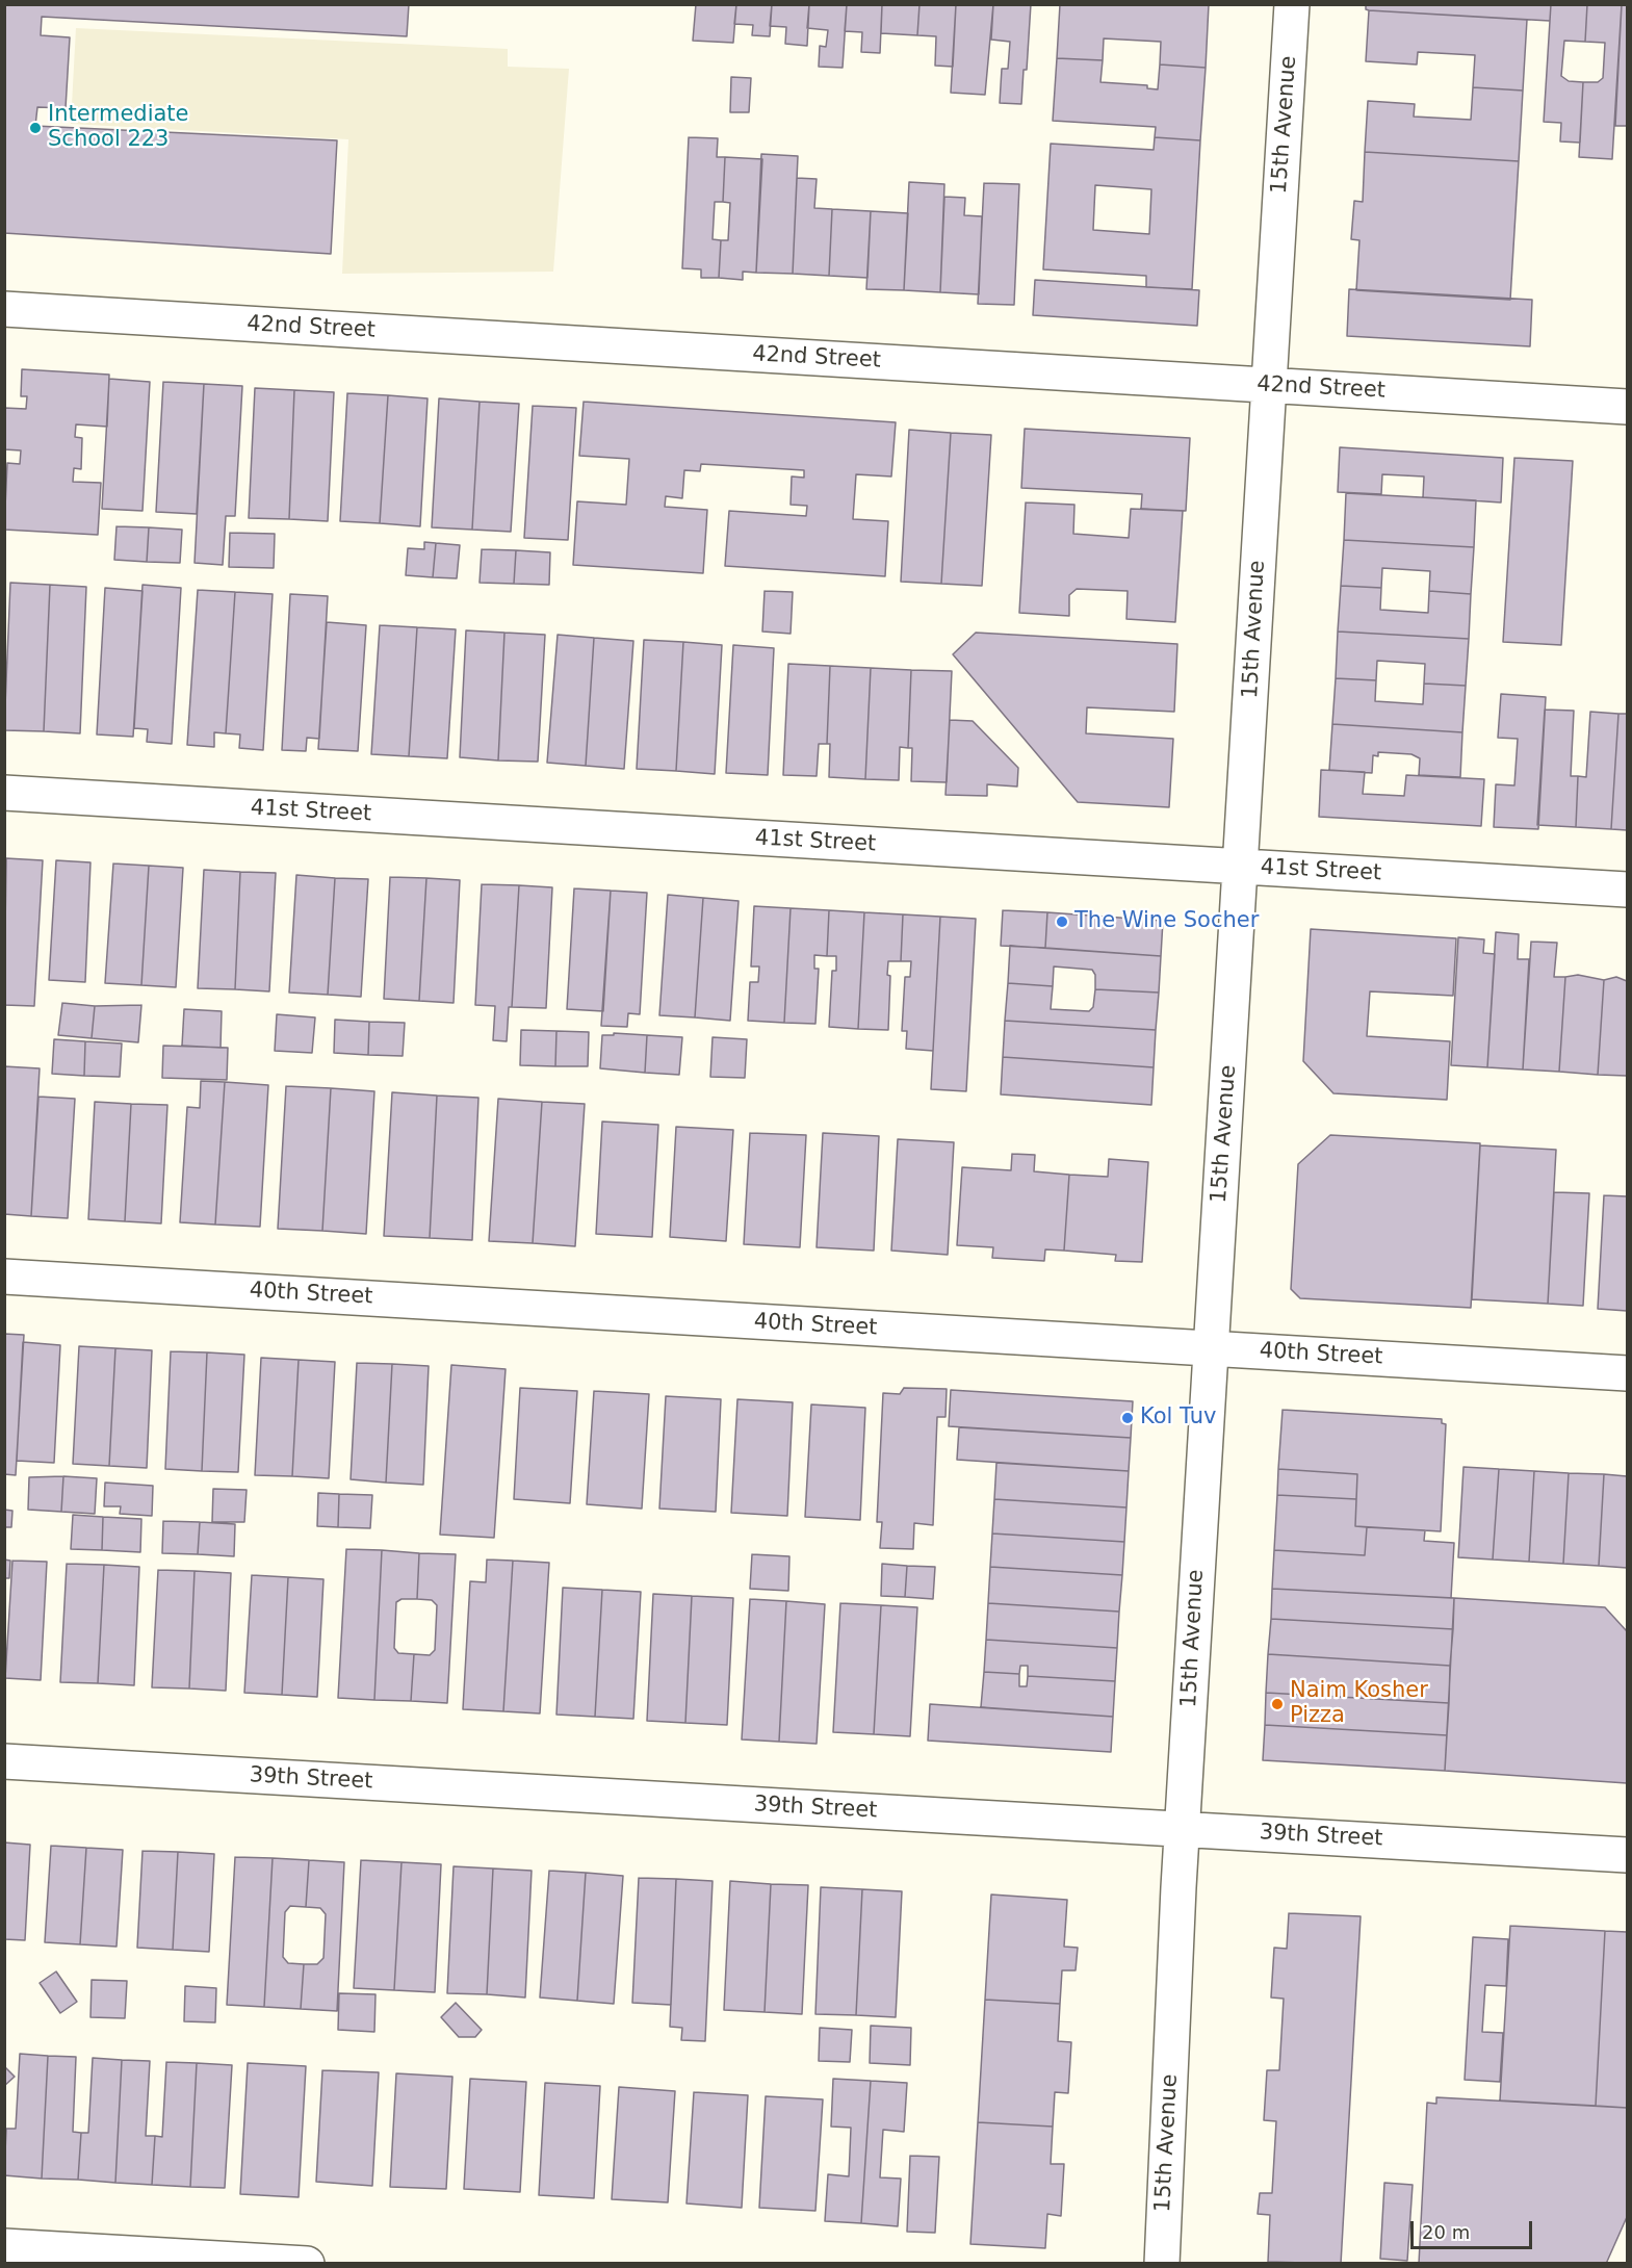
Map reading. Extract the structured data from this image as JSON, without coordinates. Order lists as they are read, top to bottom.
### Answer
{
  "streets": {
    "street": [
      "15th Avenue",
      "42nd Street",
      "41st Street",
      "40th Street",
      "39th Street"
    ]
  },
  "crossings": [
    ["15th Avenue", "42nd Street"],
    ["15th Avenue", "41st Street"],
    ["15th Avenue", "40th Street"],
    ["15th Avenue", "39th Street"]
  ],
  "places": [
    "Intermediate School 223",
    "The Wine Socher",
    "Kol Tuv",
    "Naim Kosher Pizza"
  ],
  "scale_bar": "20 m"
}
